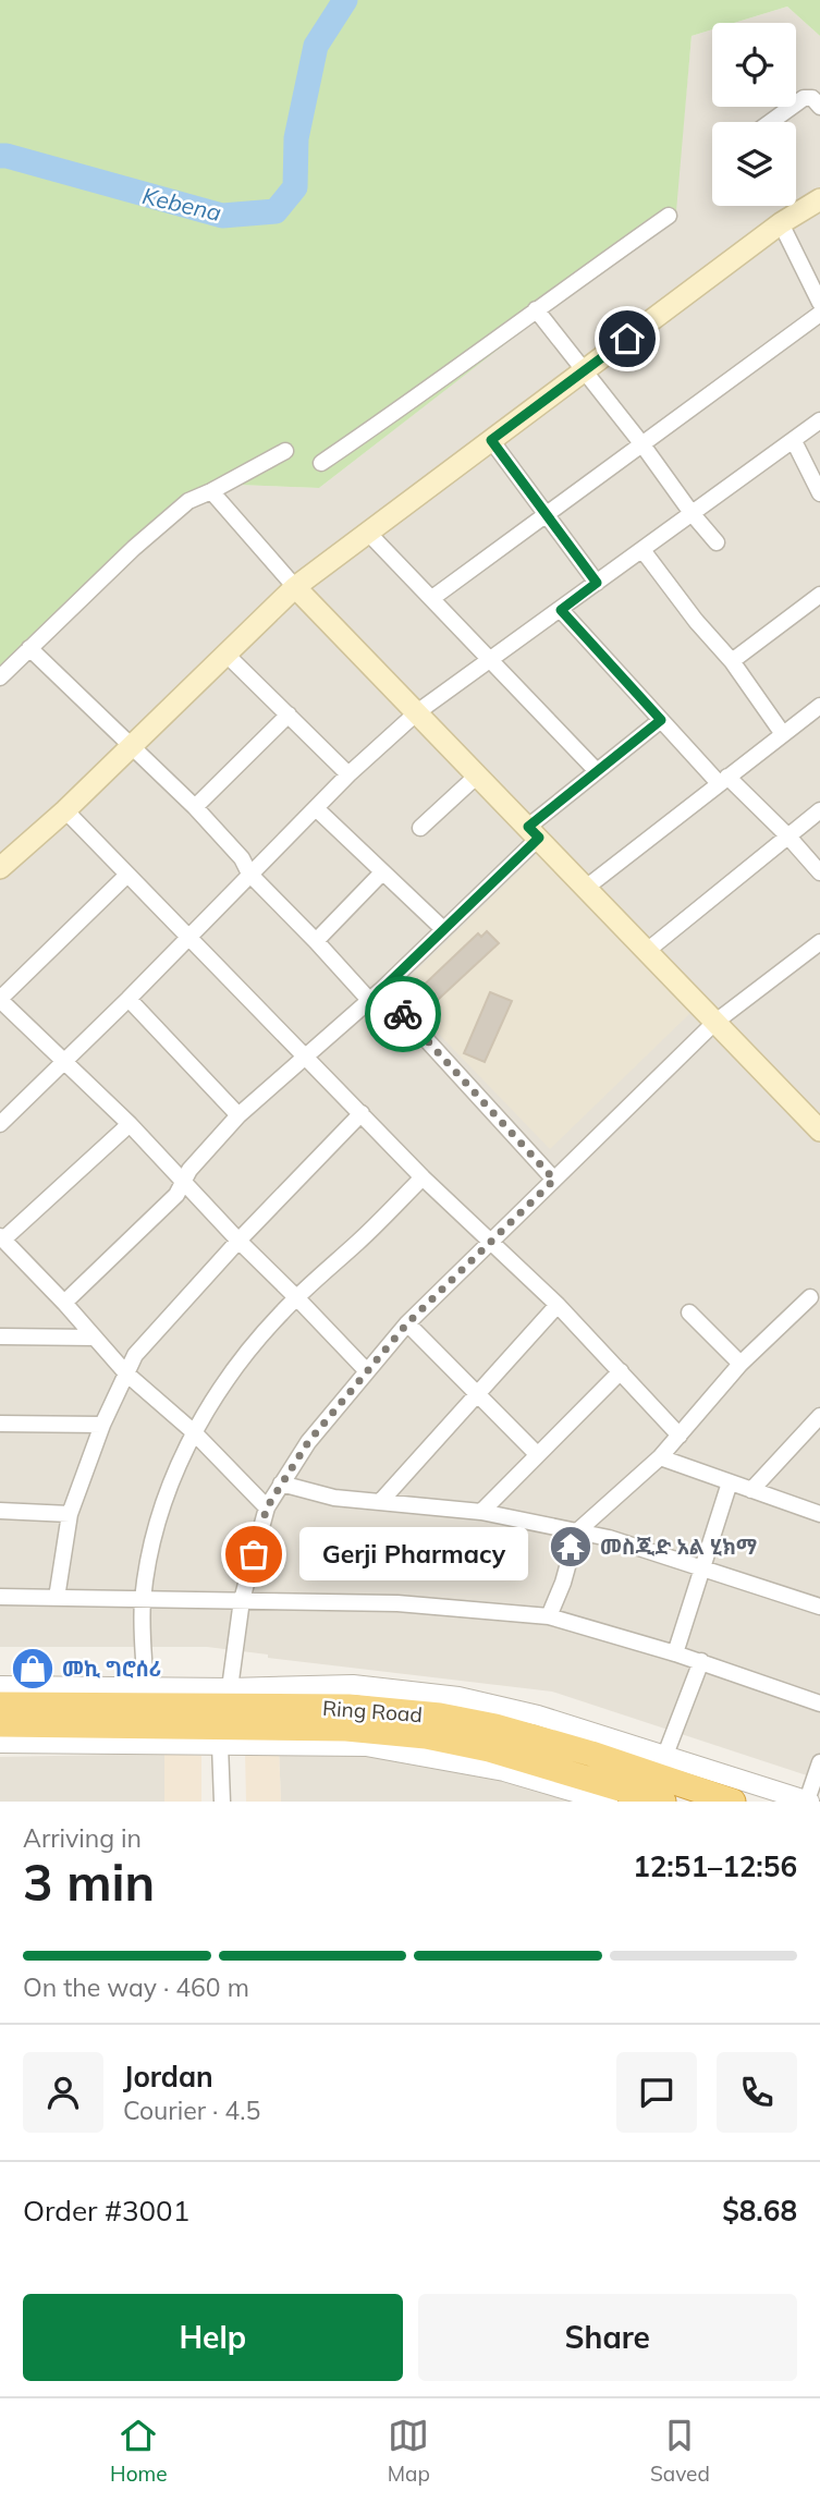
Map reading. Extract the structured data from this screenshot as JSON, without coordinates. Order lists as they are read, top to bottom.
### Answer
{
  "streets": {
    "highway": ["Ring Road"]
  },
  "water": ["Kebena"],
  "places": {
    "temple": ["መስጂድ አል ሂክማ"],
    "other": ["Gerji Pharmacy"],
    "shop": ["መኪ ግሮሰሪ"]
  },
  "page": {
    "bubble": "Gerji Pharmacy",
    "heading": ["3 min", "Arriving in", "12:51–12:56"],
    "panel": [
      "Jordan",
      "Courier · 4.5",
      "Order #3001",
      "$8.68"
    ],
    "bar": "On the way · 460 m",
    "buttons": ["Help", "Share"],
    "tabs": ["Home", "Map", "Saved"]
  }
}
